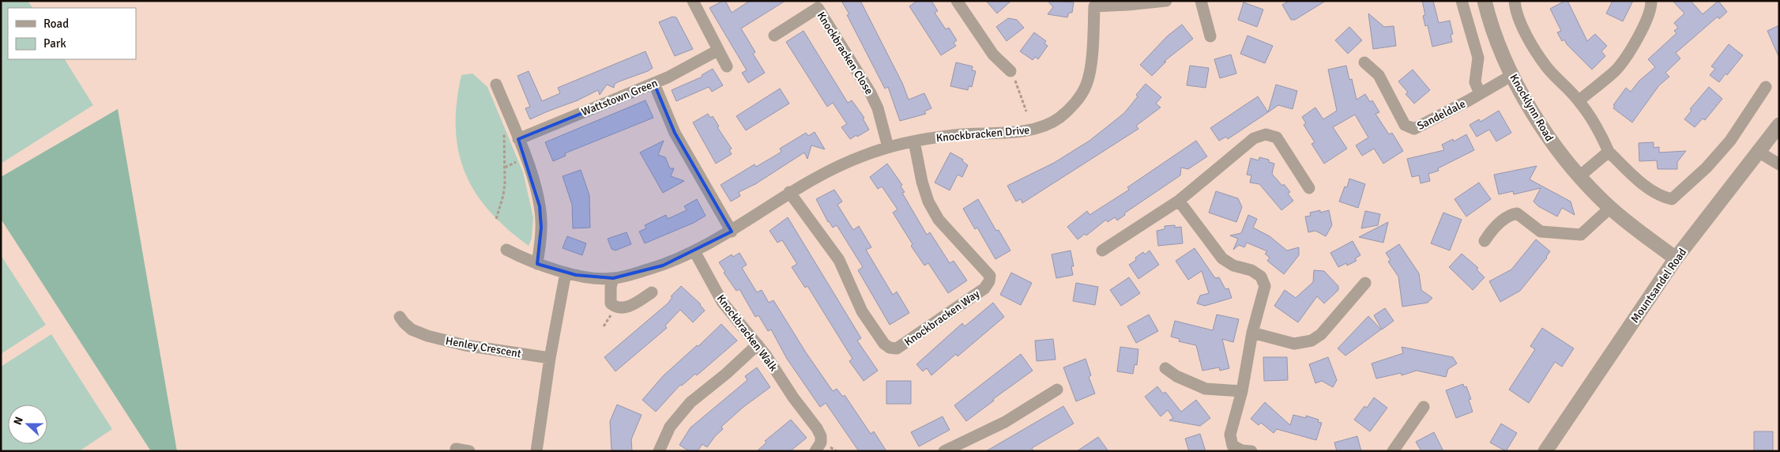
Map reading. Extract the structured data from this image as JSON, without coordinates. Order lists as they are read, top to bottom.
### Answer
{
  "streets": {
    "street": [
      "Knockbracken Close",
      "Wattstown Green",
      "Knocklynn Road",
      "Sandeldale",
      "Knockbracken Drive",
      "Mountsandel Road",
      "Knockbracken Way",
      "Knockbracken Walk",
      "Henley Crescent"
    ]
  },
  "crossings": [
    ["Knockbracken Close", "Knockbracken Drive"],
    ["Knocklynn Road", "Sandeldale"],
    ["Knocklynn Road", "Mountsandel Road"],
    ["Knockbracken Drive", "Knockbracken Way"],
    ["Knockbracken Drive", "Knockbracken Walk"]
  ],
  "legend": ["Road", "Park"],
  "north": "left"
}
